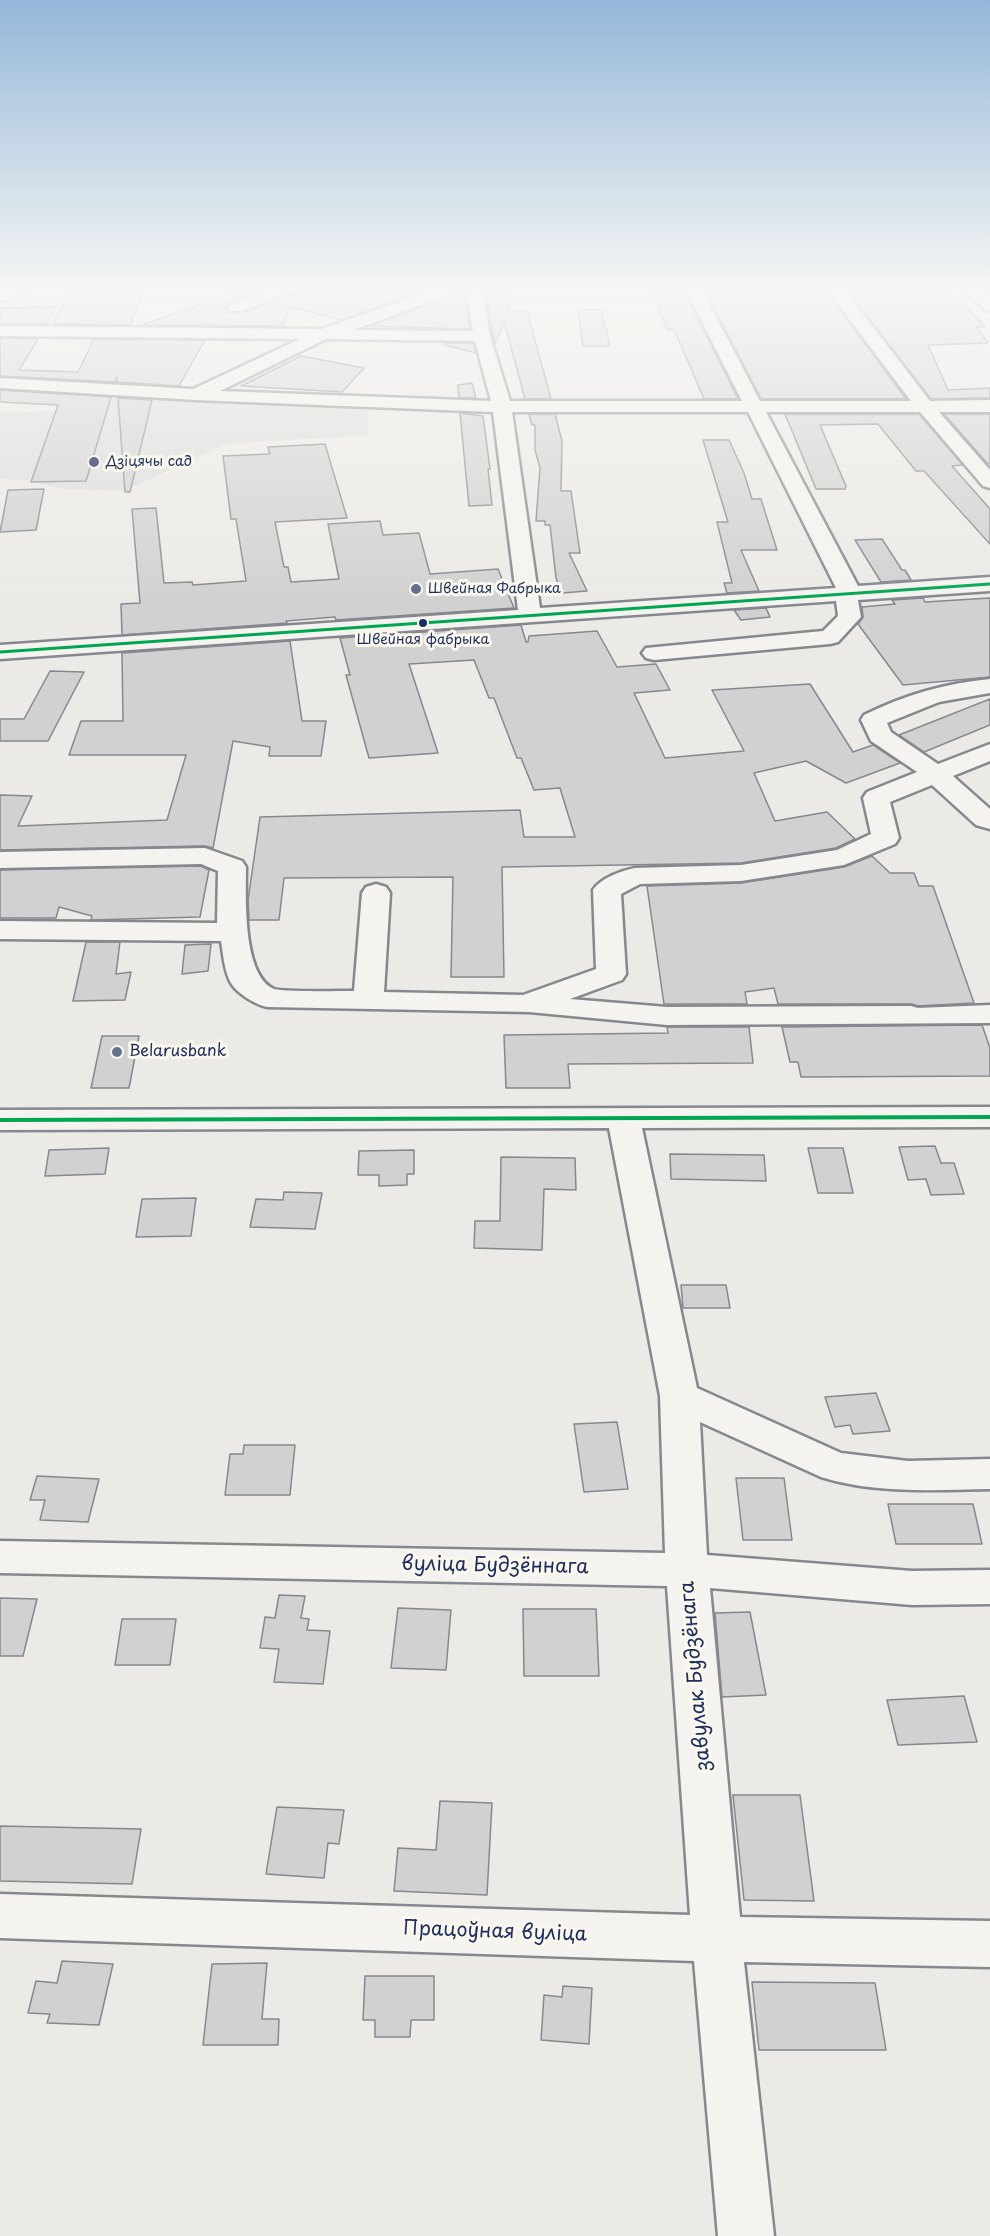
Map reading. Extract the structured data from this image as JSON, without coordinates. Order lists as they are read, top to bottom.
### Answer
{
  "streets": {
    "street": ["вуліца Будзённага", "завулак Будзёнага", "Працоўная вуліца"]
  },
  "crossings": [
    ["вуліца Будзённага", "завулак Будзёнага"],
    ["завулак Будзёнага", "Працоўная вуліца"]
  ],
  "places": [
    "Дзіцячы сад",
    "Швейная Фабрыка",
    "Швейная фабрыка",
    "Belarusbank"
  ]
}
